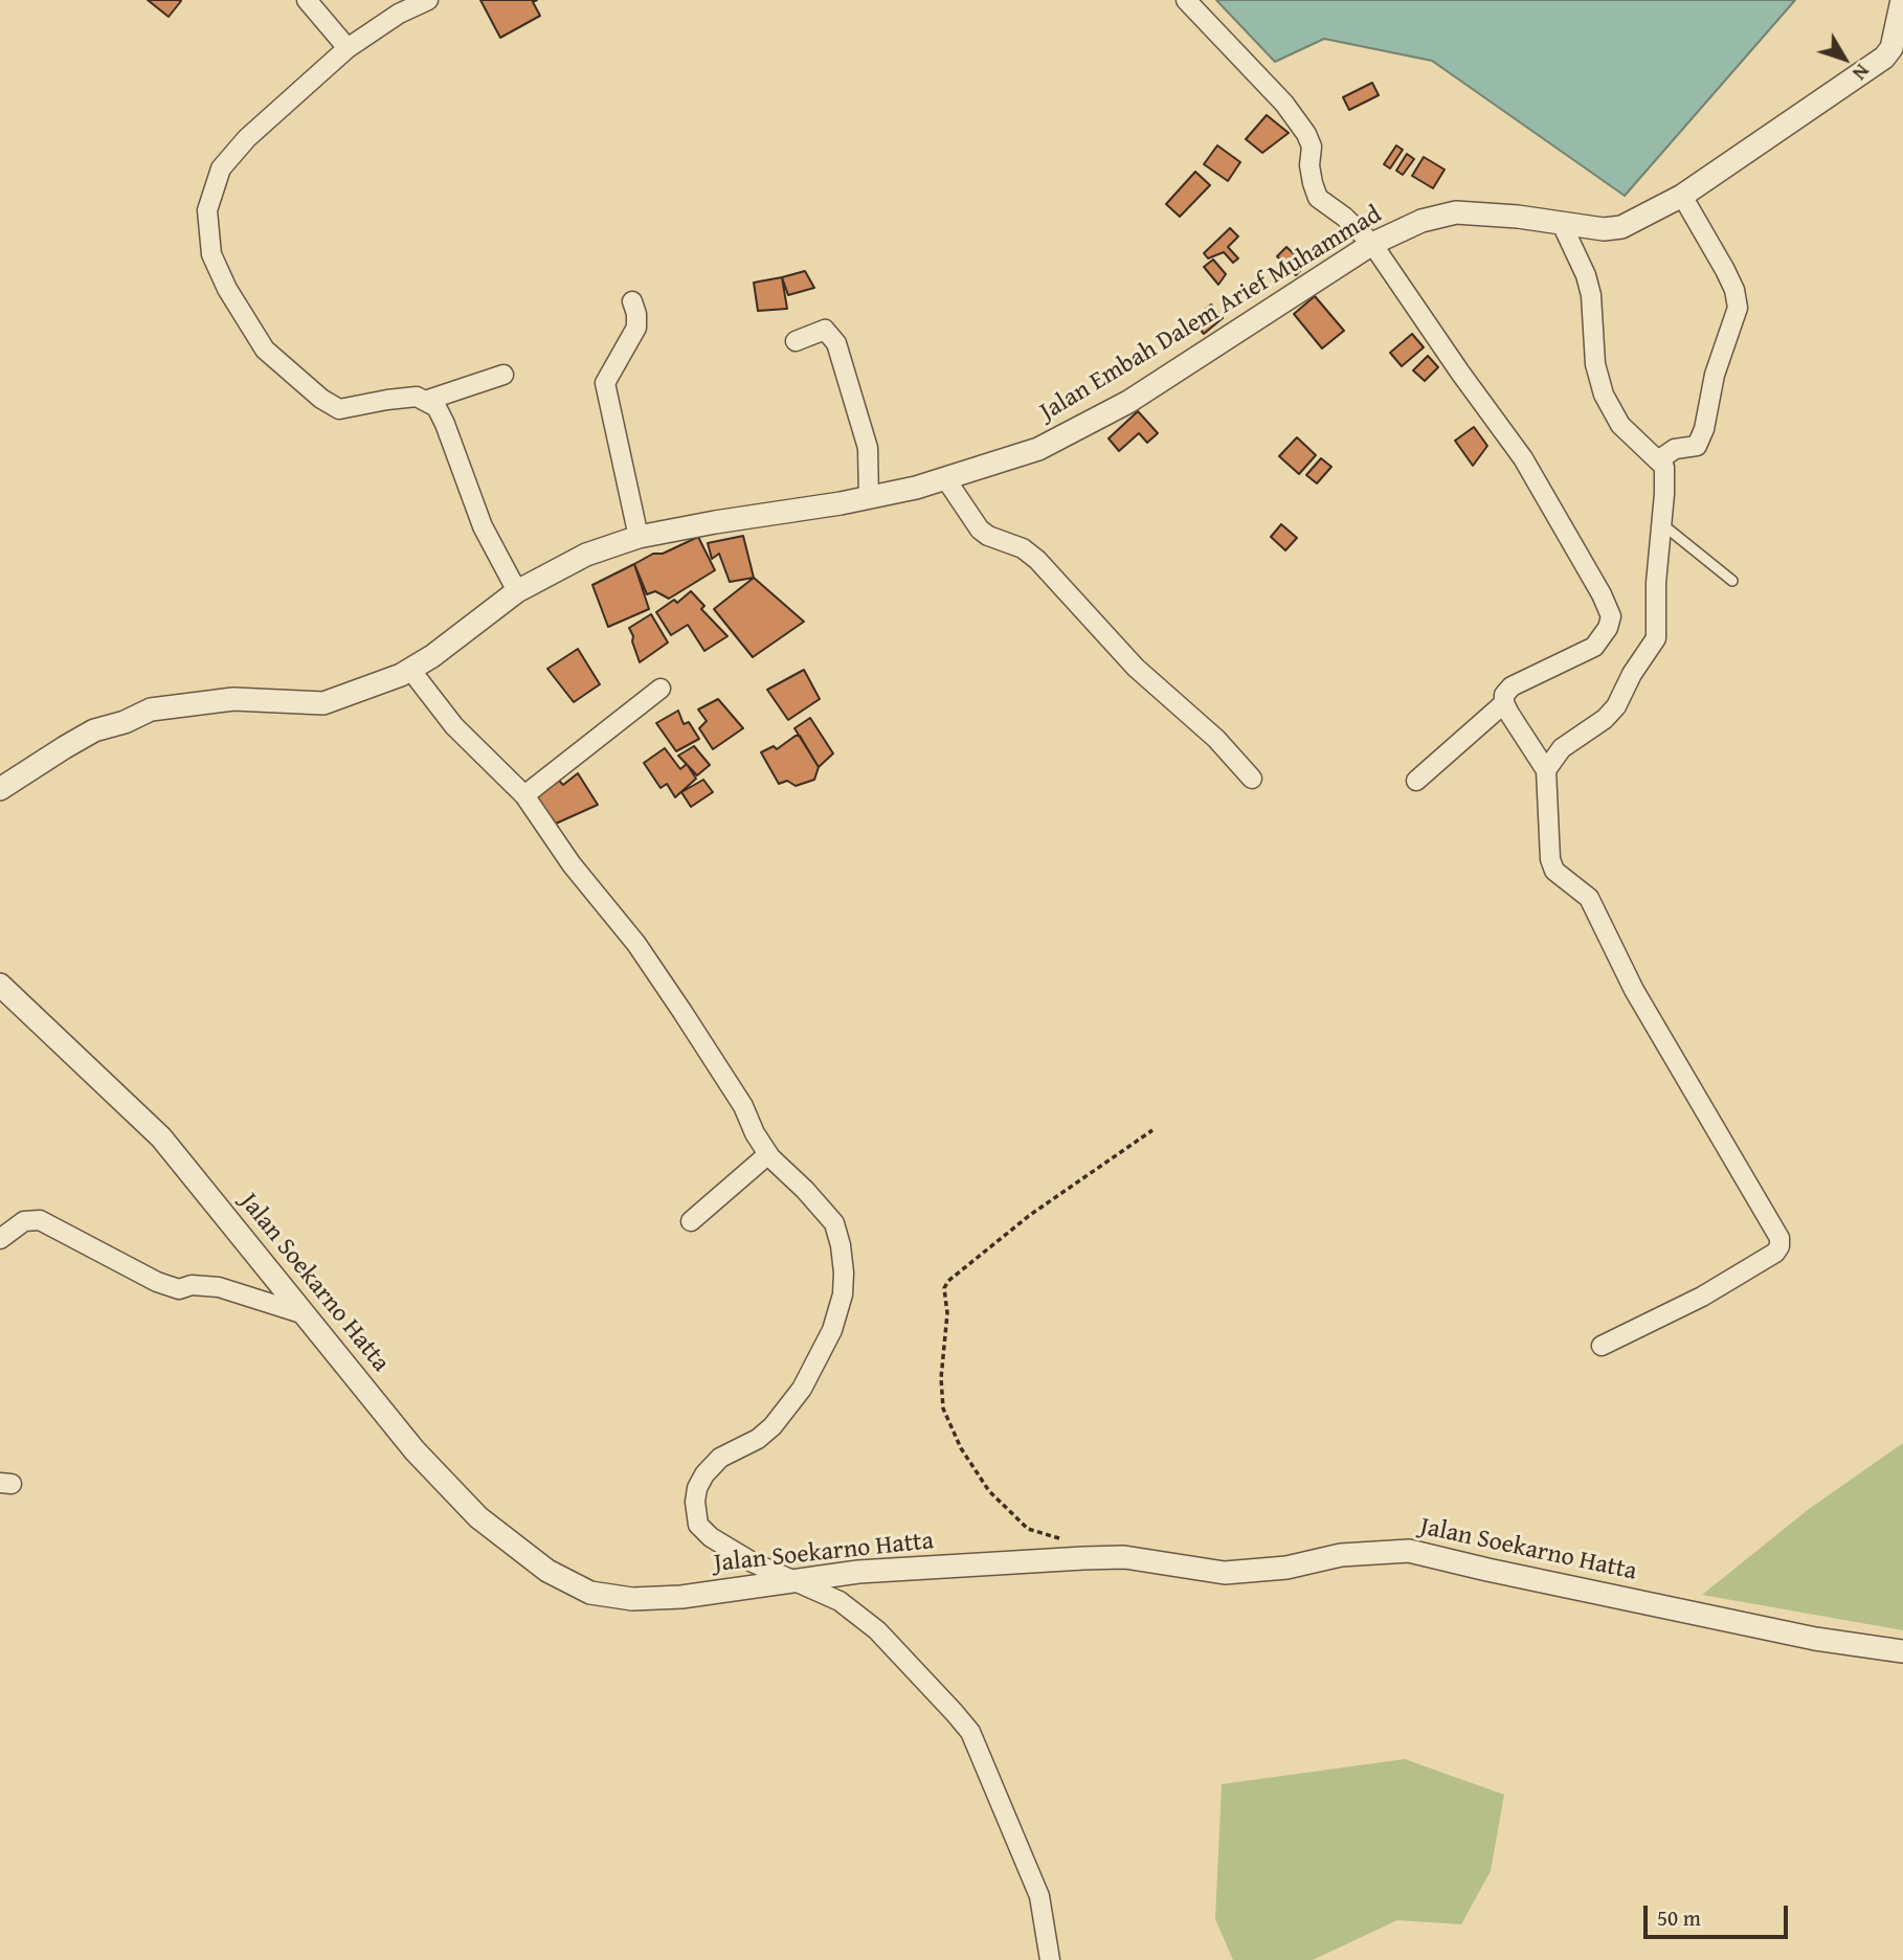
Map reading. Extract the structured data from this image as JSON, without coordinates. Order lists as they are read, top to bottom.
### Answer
{
  "streets": {
    "street": ["Jalan Embah Dalem Arief Muhammad", "Jalan Soekarno Hatta"]
  },
  "scale_bar": "50 m",
  "north": "bottom right"
}
